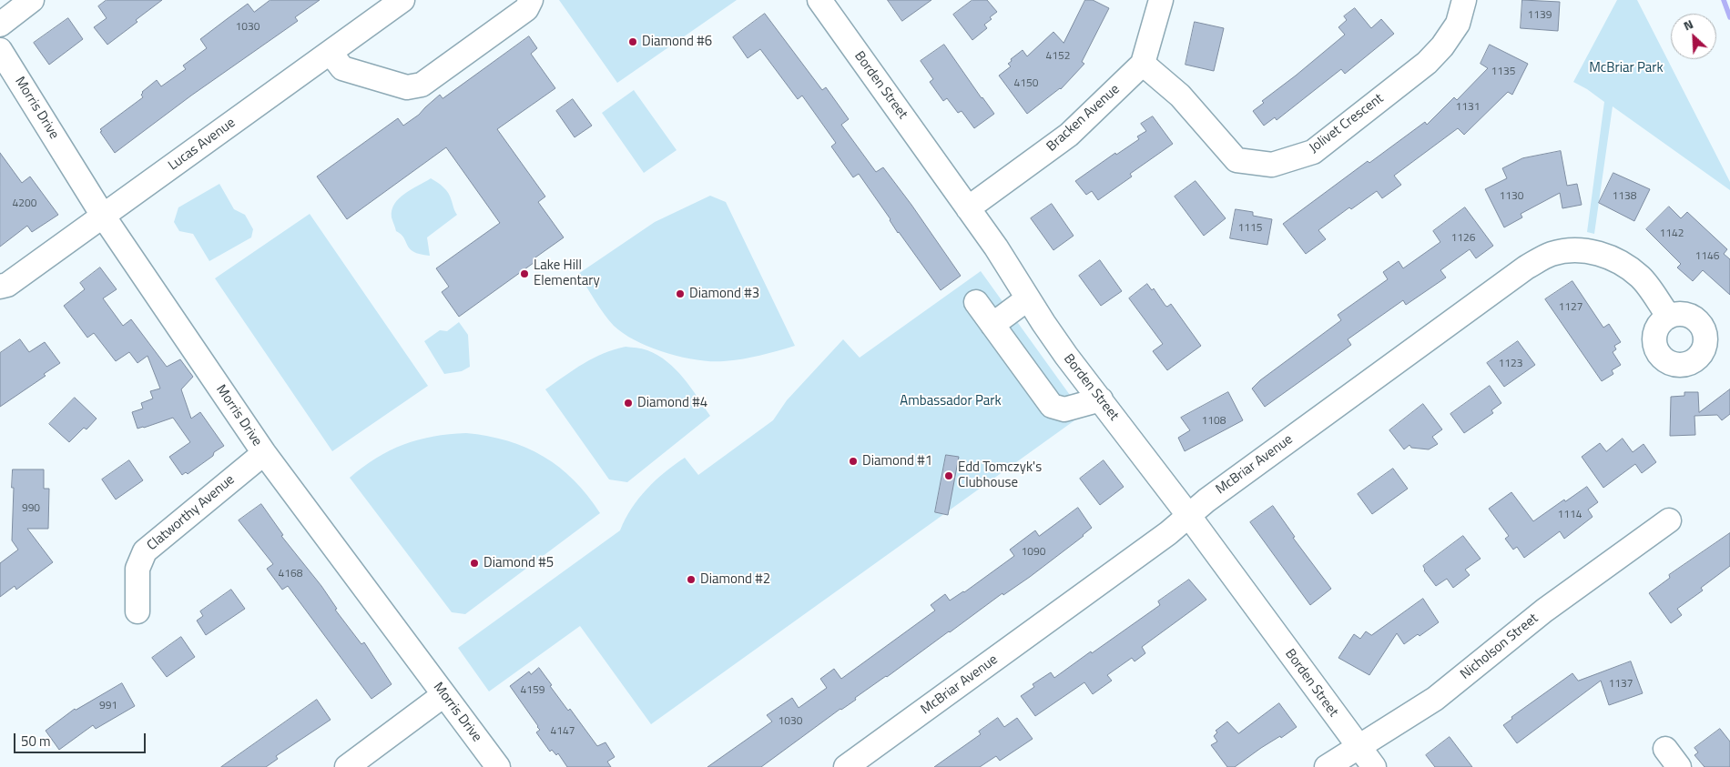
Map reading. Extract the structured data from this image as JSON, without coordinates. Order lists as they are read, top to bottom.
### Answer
{
  "streets": {
    "street": [
      "Borden Street",
      "Morris Drive",
      "Bracken Avenue",
      "Jolivet Crescent",
      "Lucas Avenue",
      "McBriar Avenue",
      "Clatworthy Avenue",
      "Nicholson Street"
    ]
  },
  "crossings": [
    ["Borden Street", "Bracken Avenue"],
    ["Borden Street", "McBriar Avenue"],
    ["Borden Street", "Nicholson Street"],
    ["Morris Drive", "Lucas Avenue"],
    ["Morris Drive", "Clatworthy Avenue"],
    ["Bracken Avenue", "Jolivet Crescent"]
  ],
  "parks": ["McBriar Park", "Ambassador Park"],
  "places": [
    "Diamond #6",
    "Lake Hill Elementary",
    "Diamond #3",
    "Diamond #4",
    "Diamond #1",
    "Edd Tomczyk's Clubhouse",
    "Diamond #5",
    "Diamond #2"
  ],
  "house_numbers": [
    "1139",
    "1030",
    "4152",
    "1135",
    "4150",
    "1131",
    "1130",
    "1138",
    "4200",
    "1115",
    "1142",
    "1126",
    "1146",
    "1127",
    "1123",
    "1108",
    "990",
    "1114",
    "1090",
    "4168",
    "1137",
    "4159",
    "991",
    "1030",
    "4147"
  ],
  "scale_bar": "50 m",
  "north": "top left"
}
